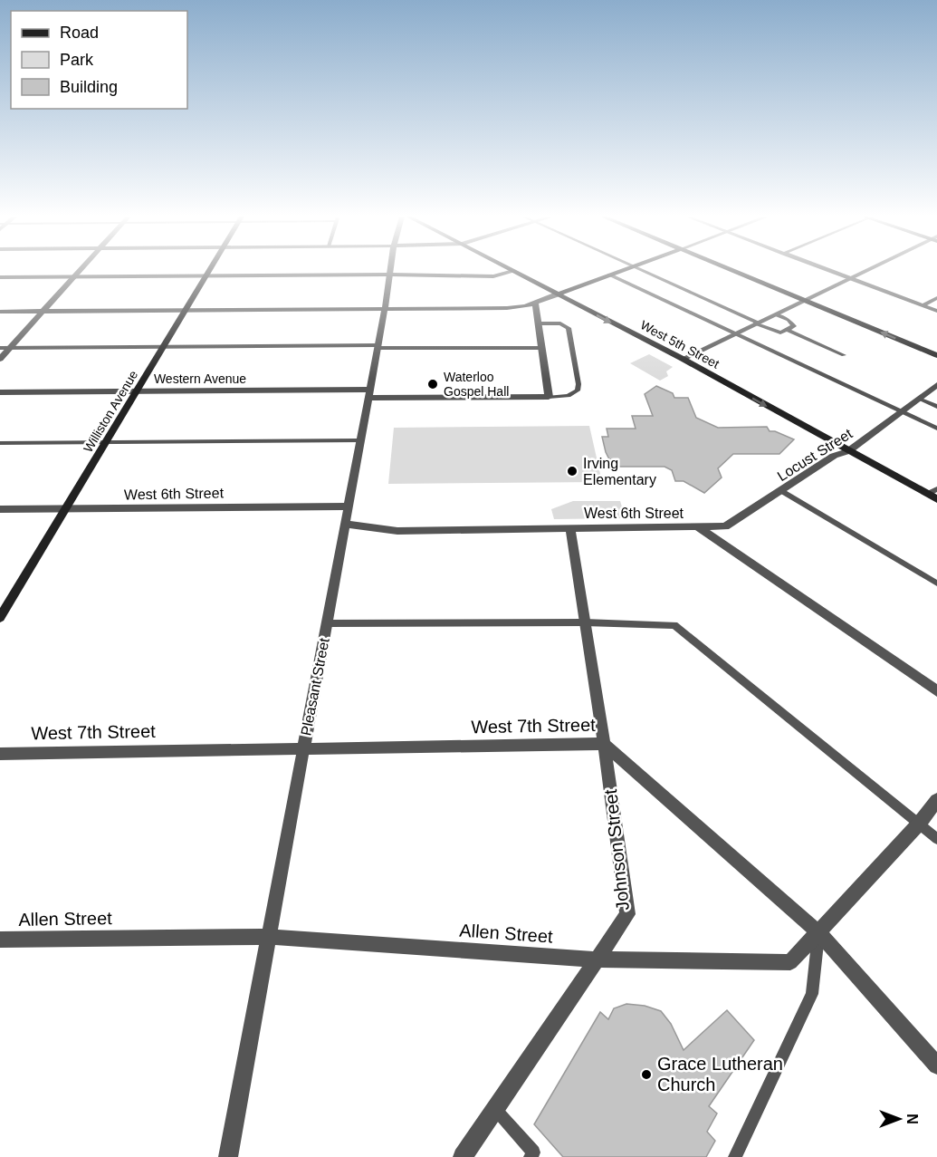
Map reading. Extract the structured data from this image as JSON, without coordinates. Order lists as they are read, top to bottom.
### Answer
{
  "streets": {
    "main road": ["West 5th Street", "Williston Avenue"],
    "street": [
      "Western Avenue",
      "Locust Street",
      "West 6th Street",
      "Pleasant Street",
      "West 7th Street",
      "Johnson Street",
      "Allen Street"
    ]
  },
  "crossings": [
    ["West 5th Street", "Locust Street"],
    ["Western Avenue", "Williston Avenue"],
    ["Western Avenue", "Pleasant Street"],
    ["Williston Avenue", "West 6th Street"],
    ["Locust Street", "West 6th Street"],
    ["West 6th Street", "Pleasant Street"],
    ["West 6th Street", "Johnson Street"],
    ["Pleasant Street", "West 7th Street"],
    ["Pleasant Street", "Allen Street"],
    ["West 7th Street", "Johnson Street"],
    ["West 7th Street", "Allen Street"],
    ["Johnson Street", "Allen Street"]
  ],
  "one_way": ["West 5th Street"],
  "places": ["Waterloo Gospel Hall", "Irving Elementary", "Grace Lutheran Church"],
  "legend": ["Road", "Park", "Building"],
  "north": "right"
}
